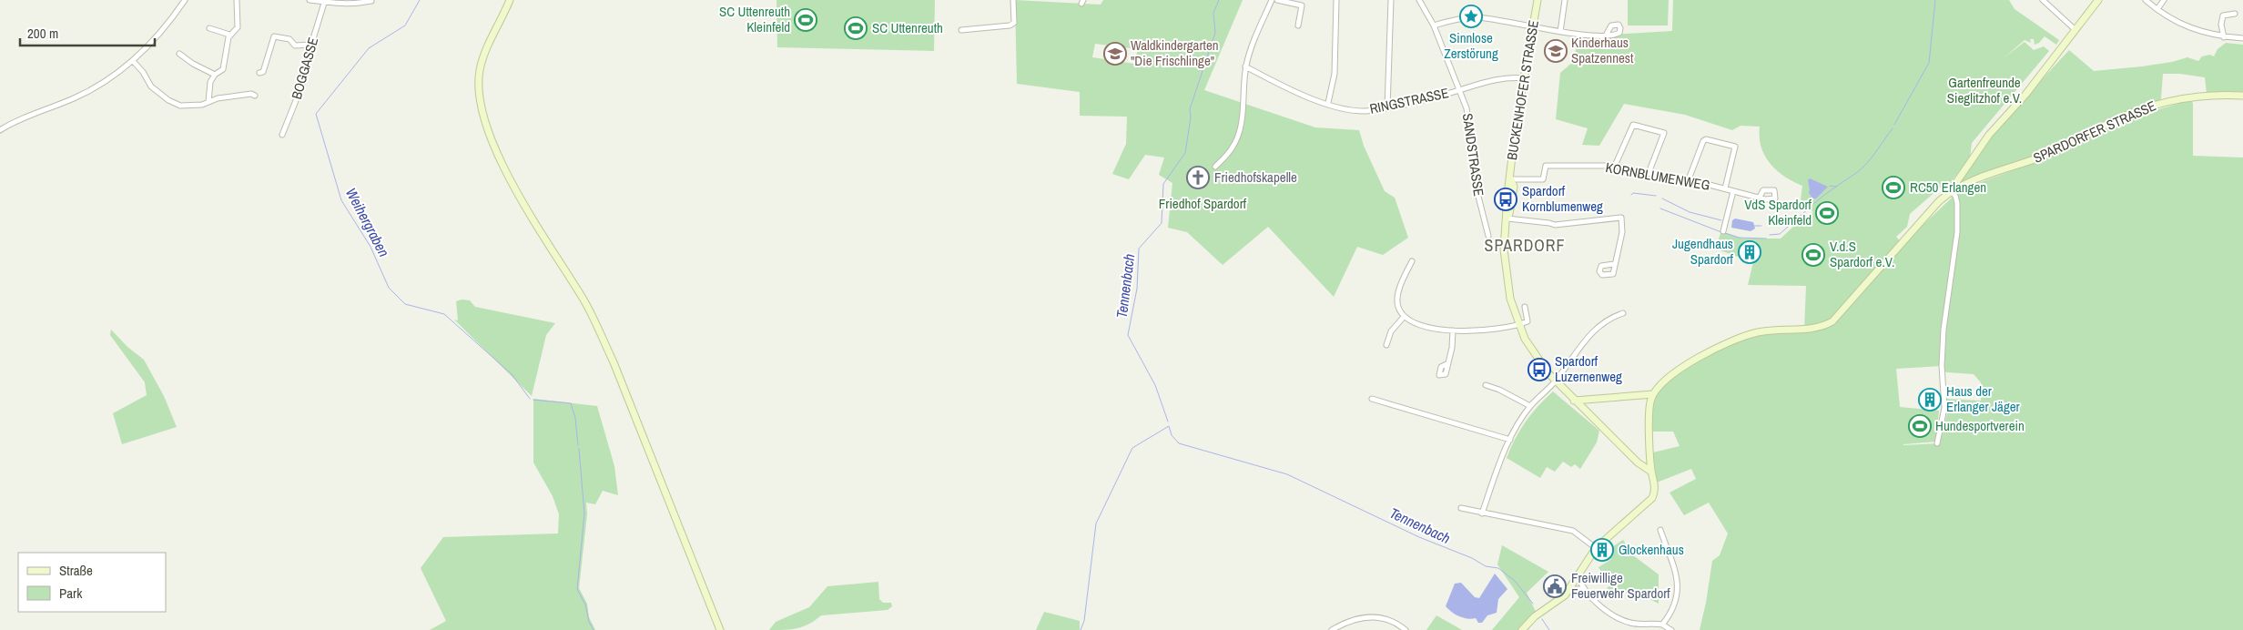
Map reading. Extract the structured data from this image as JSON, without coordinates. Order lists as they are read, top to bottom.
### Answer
{
  "streets": {
    "street": [
      "BOGGASSE",
      "BUCKENHOFER STRASSE",
      "RINGSTRASSE",
      "SPARDORFER STRASSE",
      "SANDSTRASSE",
      "KORNBLUMENWEG"
    ]
  },
  "crossings": [
    ["BUCKENHOFER STRASSE", "RINGSTRASSE"],
    ["BUCKENHOFER STRASSE", "KORNBLUMENWEG"],
    ["RINGSTRASSE", "SANDSTRASSE"]
  ],
  "districts": ["SPARDORF"],
  "water": ["Weihergraben", "Tennenbach"],
  "parks": ["Gartenfreunde Sieglitzhof e.V.", "Friedhof Spardorf"],
  "places": {
    "place": ["Sinnlose Zerstörung"],
    "sports": [
      "SC Uttenreuth Kleinfeld",
      "SC Uttenreuth",
      "RC50 Erlangen",
      "VdS Spardorf Kleinfeld",
      "V.d.S Spardorf e.V.",
      "Hundesportverein"
    ],
    "school or university": ["Kinderhaus Spatzennest", "Waldkindergarten \"Die Frischlinge\""],
    "church": ["Friedhofskapelle"],
    "bus stop": ["Spardorf Kornblumenweg", "Spardorf Luzernenweg"],
    "building": ["Jugendhaus Spardorf", "Haus der Erlanger Jäger", "Glockenhaus"],
    "public building": ["Freiwillige Feuerwehr Spardorf"]
  },
  "legend": ["Straße", "Park"],
  "scale_bar": "200 m"
}
